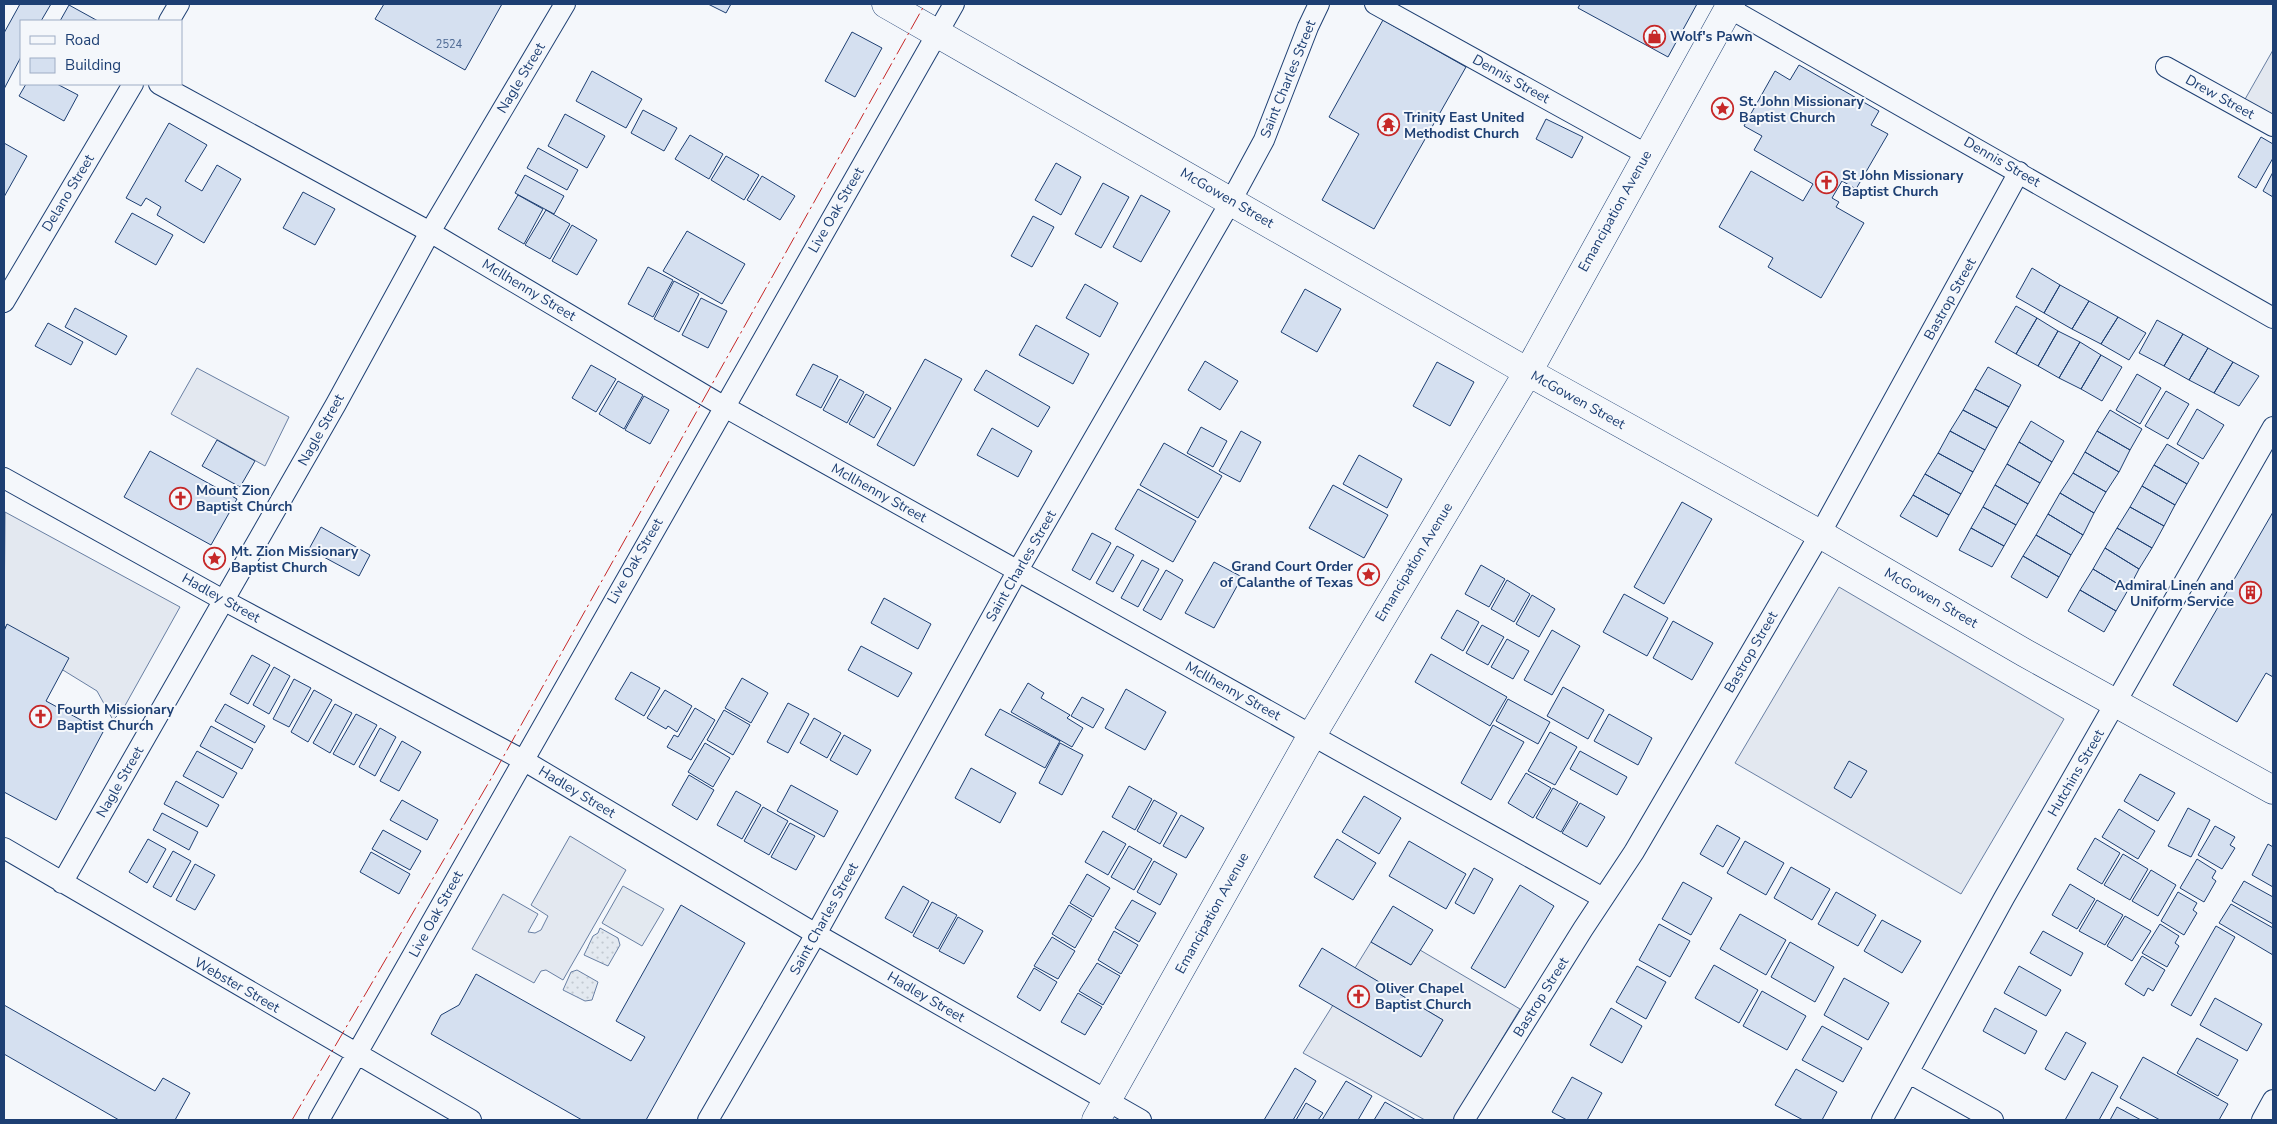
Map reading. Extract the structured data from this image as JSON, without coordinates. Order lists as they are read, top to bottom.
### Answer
{
  "streets": {
    "street": [
      "Nagle Street",
      "Saint Charles Street",
      "Dennis Street",
      "Drew Street",
      "Delano Street",
      "McGowen Street",
      "Live Oak Street",
      "Emancipation Avenue",
      "McIlhenny Street",
      "Bastrop Street",
      "Hadley Street",
      "Hutchins Street",
      "Webster Street"
    ]
  },
  "crossings": [
    ["Nagle Street", "McIlhenny Street"],
    ["Nagle Street", "Hadley Street"],
    ["Nagle Street", "Webster Street"],
    ["Saint Charles Street", "McGowen Street"],
    ["Saint Charles Street", "McIlhenny Street"],
    ["Saint Charles Street", "Hadley Street"],
    ["Dennis Street", "Emancipation Avenue"],
    ["Dennis Street", "Bastrop Street"],
    ["McGowen Street", "Live Oak Street"],
    ["McGowen Street", "Emancipation Avenue"],
    ["McGowen Street", "Bastrop Street"],
    ["McGowen Street", "Hutchins Street"],
    ["Live Oak Street", "McIlhenny Street"],
    ["Live Oak Street", "Hadley Street"],
    ["Live Oak Street", "Webster Street"],
    ["Emancipation Avenue", "McIlhenny Street"],
    ["Emancipation Avenue", "Hadley Street"],
    ["McIlhenny Street", "Bastrop Street"]
  ],
  "places": {
    "shop": ["Wolf's Pawn"],
    "place": ["St. John Missionary Baptist Church", "Mt. Zion Missionary Baptist Church", "Grand Court Order of Calanthe of Texas"],
    "temple": ["Trinity East United Methodist Church"],
    "church": [
      "St John Missionary Baptist Church",
      "Mount Zion Baptist Church",
      "Fourth Missionary Baptist Church",
      "Oliver Chapel Baptist Church"
    ],
    "building": ["Admiral Linen and Uniform Service"]
  },
  "house_numbers": ["2524"],
  "legend": ["Road", "Building"]
}
